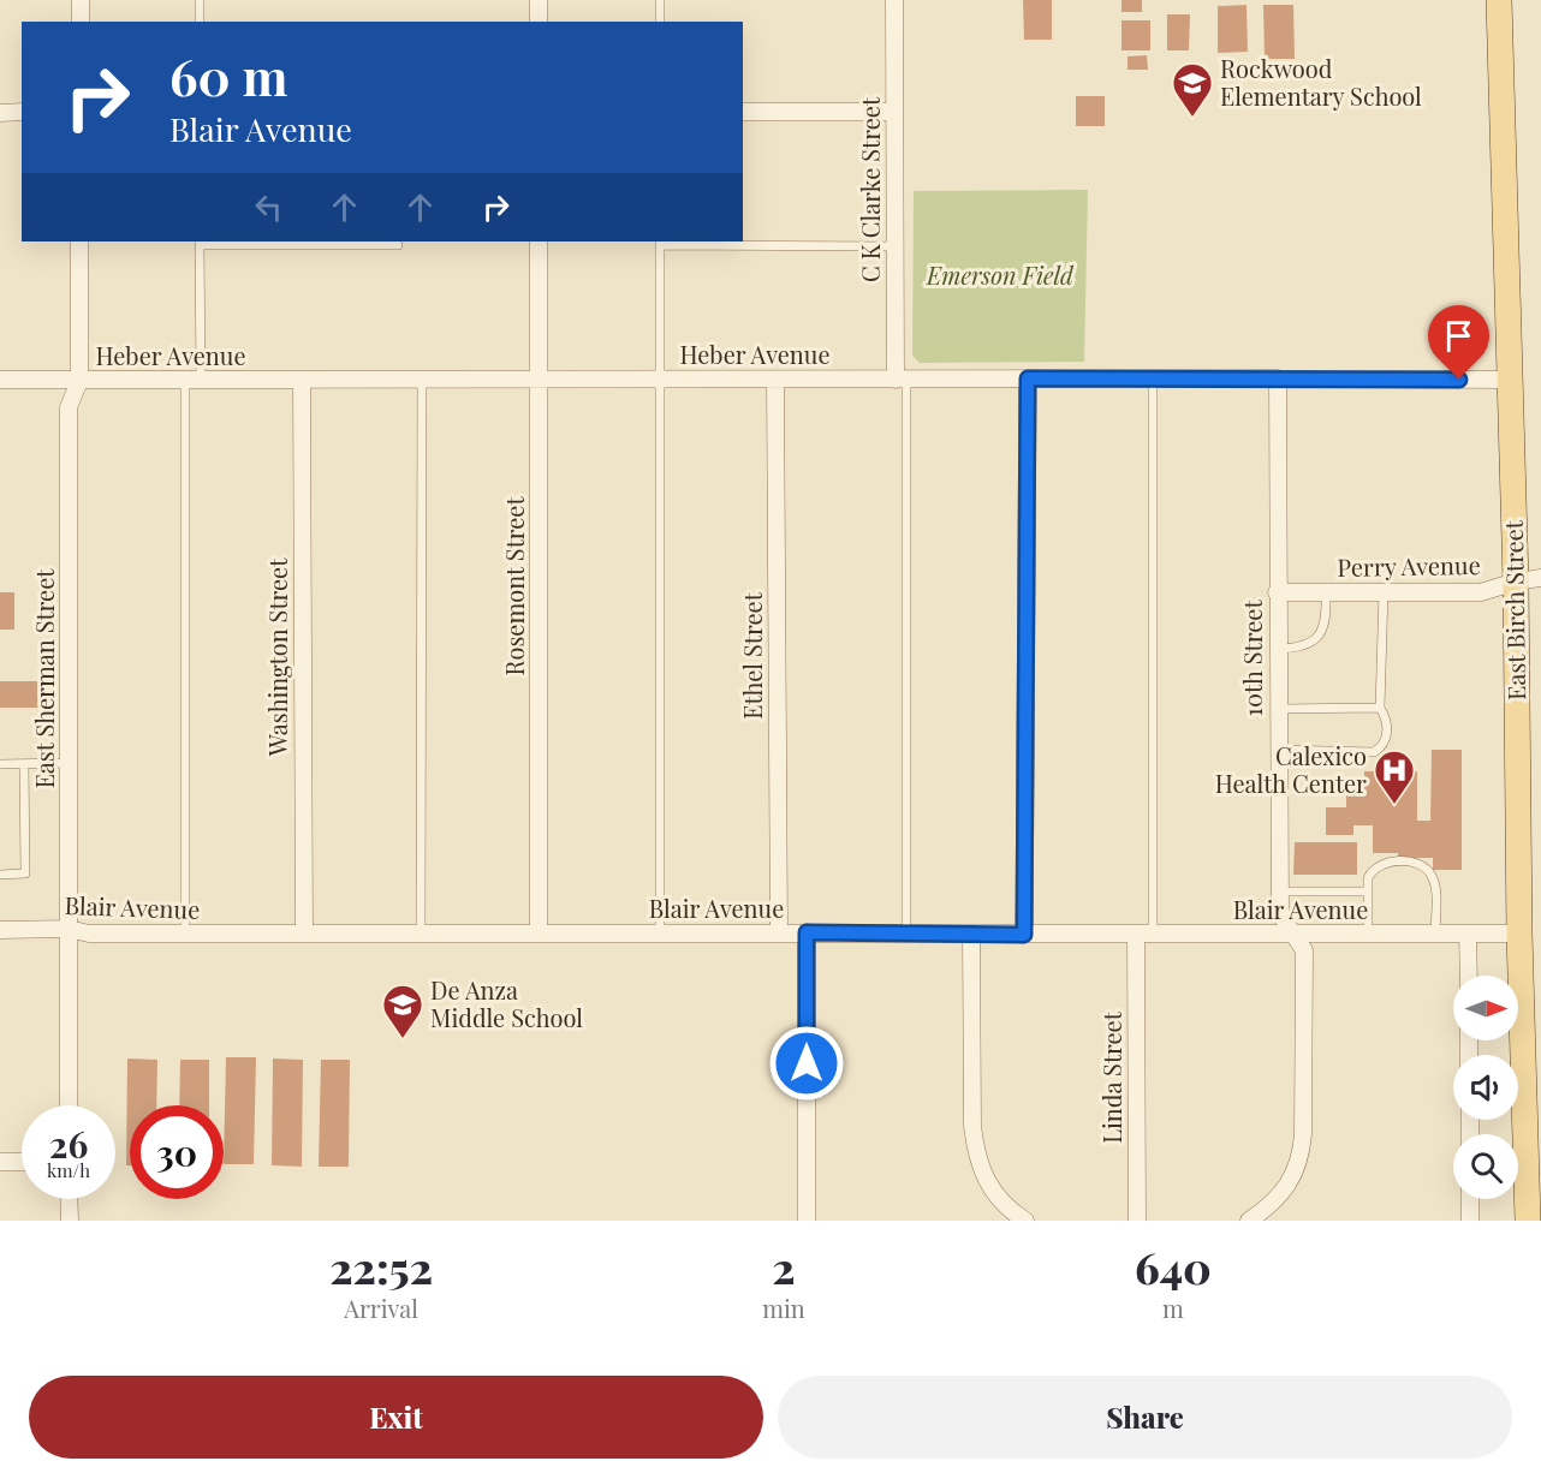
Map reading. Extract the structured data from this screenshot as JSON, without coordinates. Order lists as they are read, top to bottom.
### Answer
{
  "streets": {
    "main road": ["East Birch Street"],
    "street": [
      "C K Clarke Street",
      "Heber Avenue",
      "Perry Avenue",
      "Rosemont Street",
      "Ethel Street",
      "Washington Street",
      "10th Street",
      "East Sherman Street",
      "Blair Avenue",
      "Linda Street"
    ]
  },
  "crossings": [
    ["C K Clarke Street", "Heber Avenue"],
    ["Heber Avenue", "Rosemont Street"],
    ["Heber Avenue", "East Birch Street"],
    ["Heber Avenue", "Ethel Street"],
    ["Heber Avenue", "Washington Street"],
    ["Heber Avenue", "10th Street"],
    ["Heber Avenue", "East Sherman Street"],
    ["Perry Avenue", "East Birch Street"],
    ["Perry Avenue", "10th Street"],
    ["Rosemont Street", "Blair Avenue"],
    ["East Birch Street", "Blair Avenue"],
    ["Ethel Street", "Blair Avenue"],
    ["Washington Street", "Blair Avenue"],
    ["10th Street", "Blair Avenue"],
    ["East Sherman Street", "Blair Avenue"],
    ["Blair Avenue", "Linda Street"]
  ],
  "parks": ["Emerson Field"],
  "places": {
    "school or university": ["Rockwood Elementary School", "De Anza Middle School"],
    "hospital": ["Calexico Health Center"]
  },
  "north": "right",
  "page": {
    "turn": ["60 m", "Blair Avenue"],
    "speed": "26 km/h",
    "limit": "30",
    "eta": [
      "22:52",
      "Arrival",
      "2",
      "min",
      "640",
      "m"
    ],
    "buttons": ["Exit", "Share"]
  }
}
